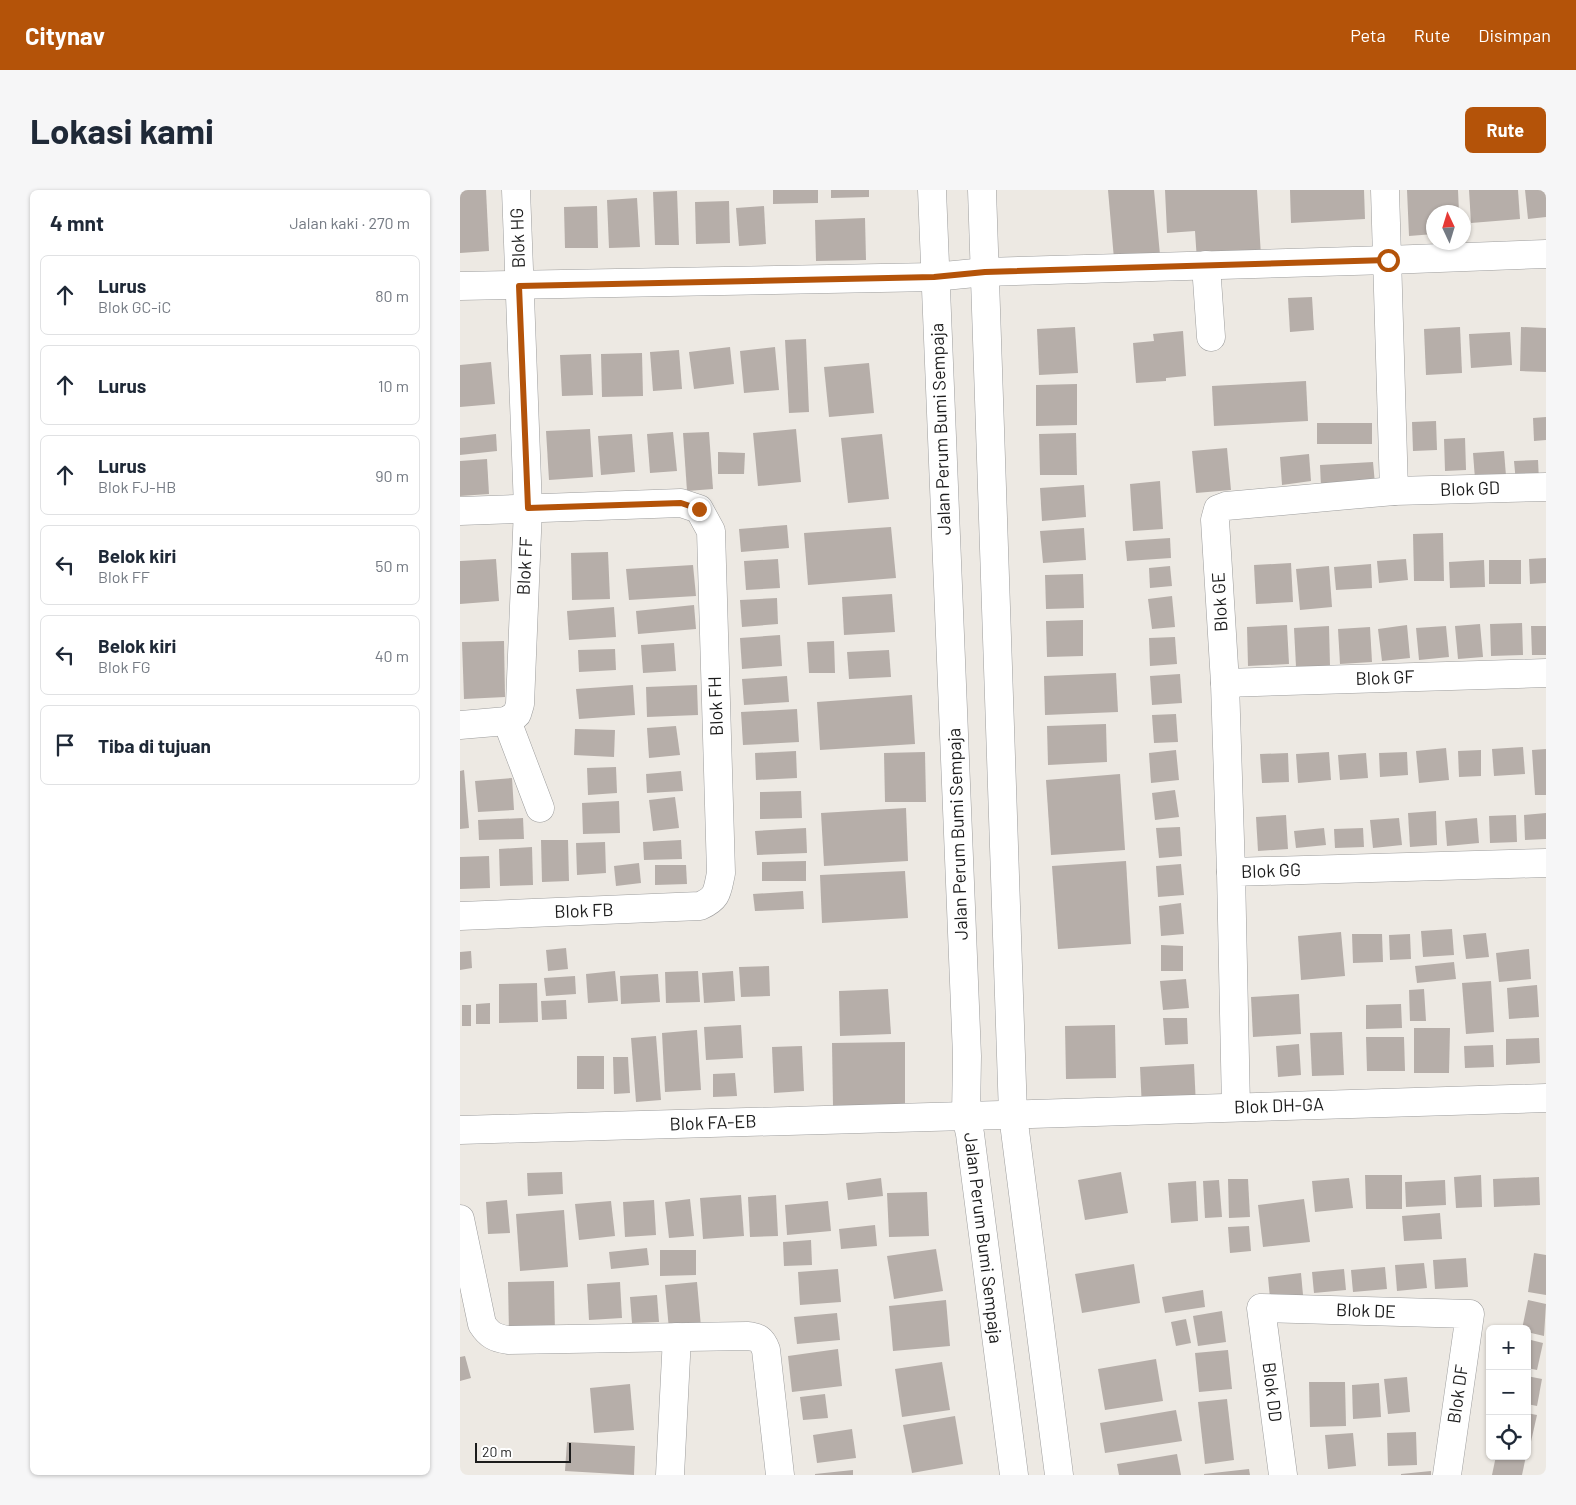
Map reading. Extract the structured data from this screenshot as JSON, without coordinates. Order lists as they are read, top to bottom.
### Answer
{
  "streets": {
    "street": [
      "Blok HG",
      "Jalan Perum Bumi Sempaja",
      "Blok GD",
      "Blok FF",
      "Blok GE",
      "Blok GF",
      "Blok FH",
      "Blok GG",
      "Blok FB",
      "Blok DH-GA",
      "Blok FA-EB",
      "Blok DE",
      "Blok DD",
      "Blok DF"
    ]
  },
  "crossings": [
    ["Blok HG", "Blok FF"],
    ["Jalan Perum Bumi Sempaja", "Blok DH-GA"],
    ["Jalan Perum Bumi Sempaja", "Blok FA-EB"],
    ["Blok GD", "Blok GE"],
    ["Blok FF", "Blok FH"],
    ["Blok GE", "Blok GF"],
    ["Blok GE", "Blok GG"],
    ["Blok FH", "Blok FB"],
    ["Blok GG", "Blok DH-GA"],
    ["Blok DH-GA", "Blok FA-EB"],
    ["Blok DE", "Blok DD"],
    ["Blok DE", "Blok DF"]
  ],
  "scale_bar": "20 m",
  "north": "top",
  "page": {
    "header": "Citynav",
    "nav": ["Peta", "Rute", "Disimpan"],
    "buttons": "Rute",
    "title": "Lokasi kami",
    "heading": ["4 mnt", "Jalan kaki · 270 m"],
    "list": [
      ["Lurus", "Blok GC-iC", "80 m"],
      ["Lurus", "10 m"],
      ["Lurus", "Blok FJ-HB", "90 m"],
      ["Belok kiri", "Blok FF", "50 m"],
      ["Belok kiri", "Blok FG", "40 m"],
      "Tiba di tujuan"
    ],
    "map_buttons": ["+", "−"],
    "scale": "20 m"
  }
}
